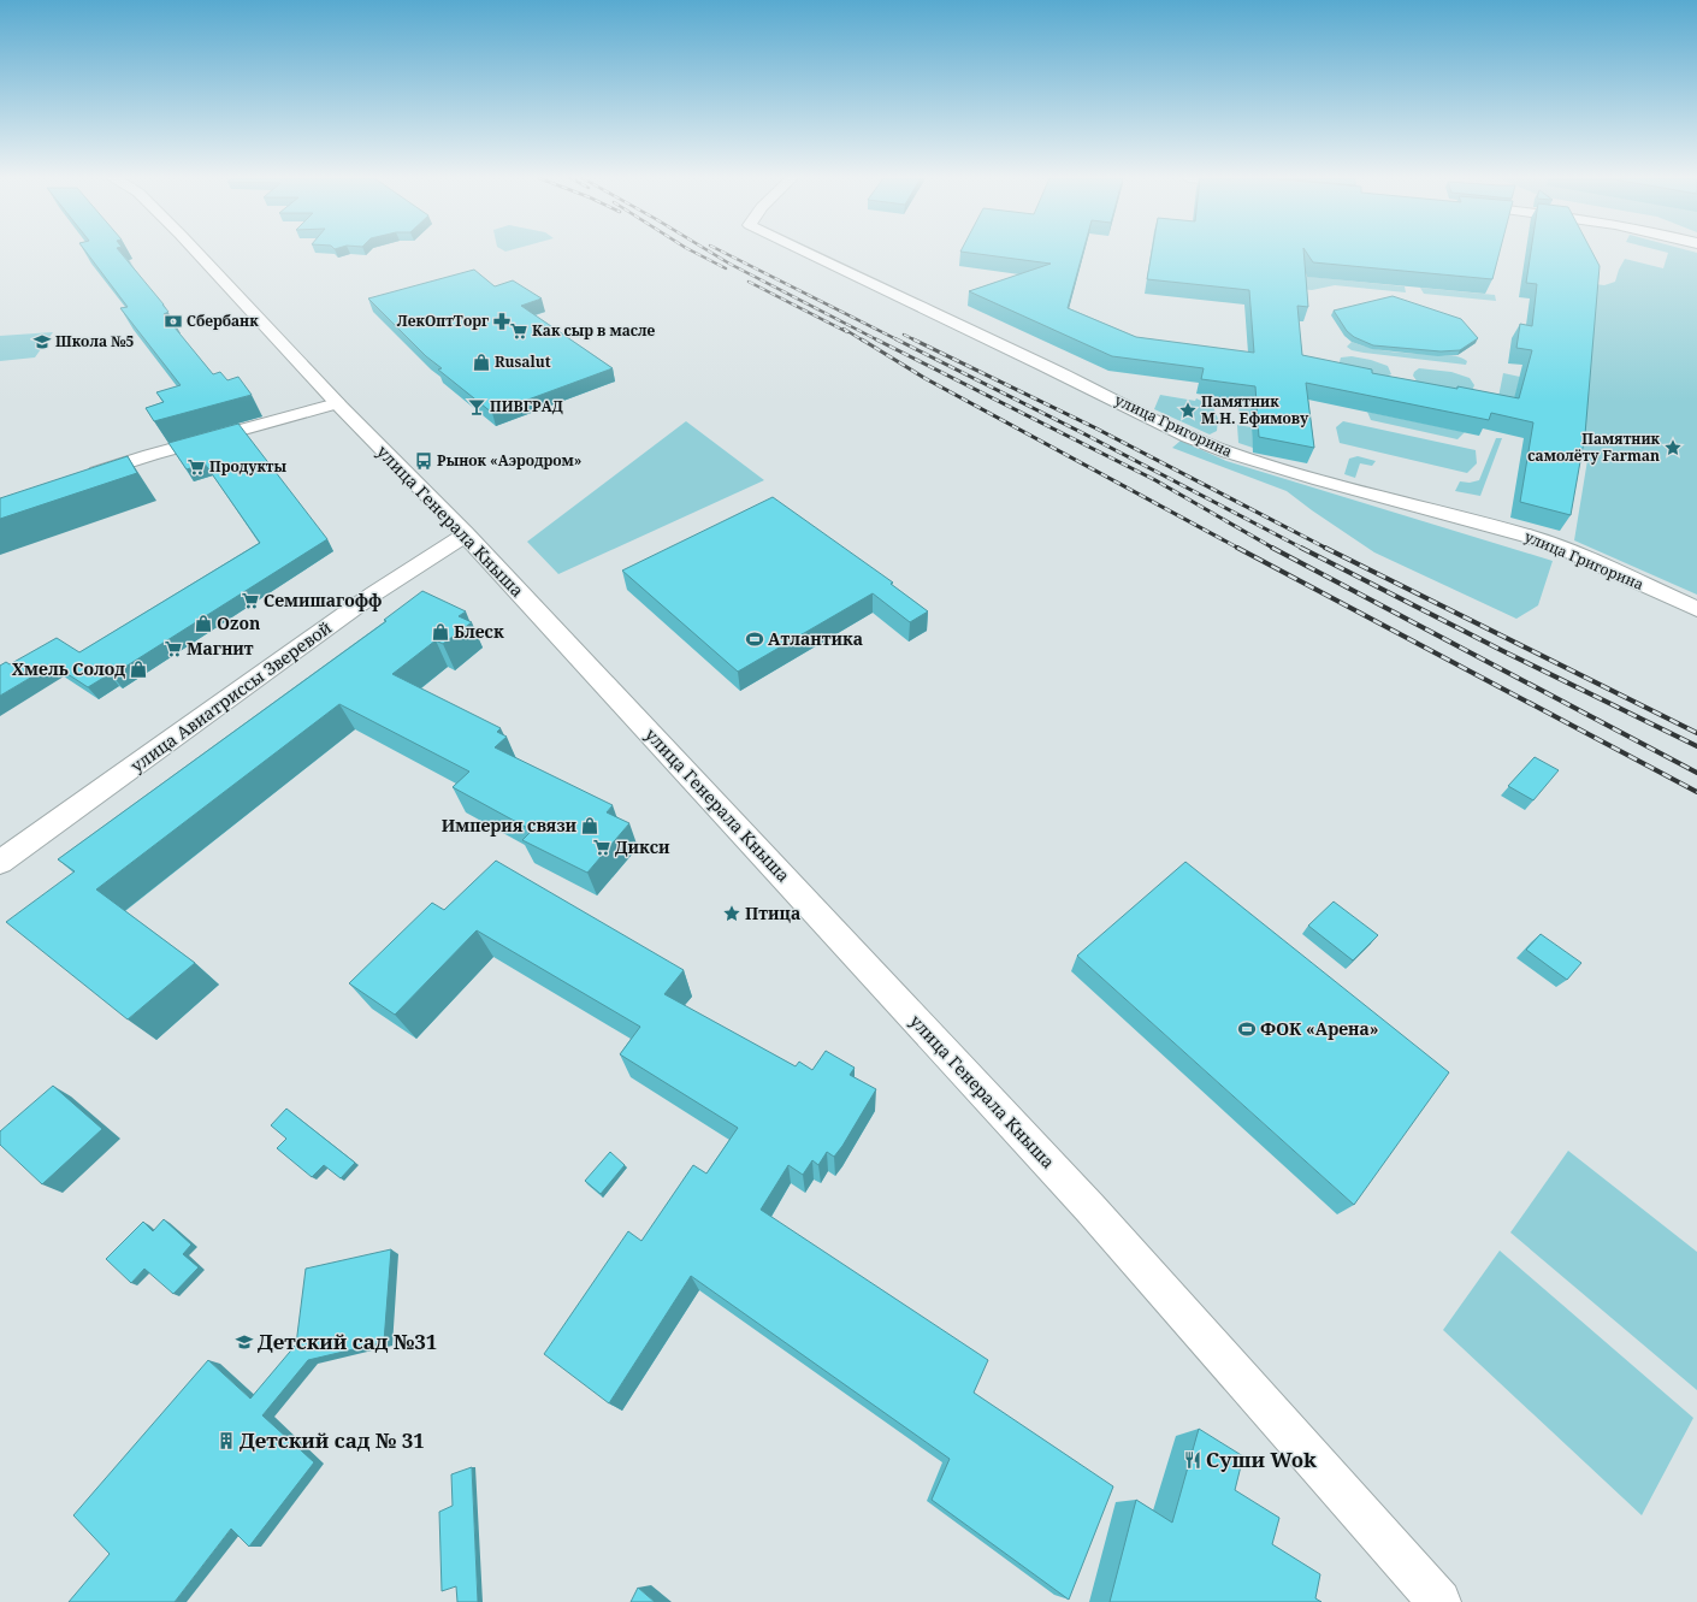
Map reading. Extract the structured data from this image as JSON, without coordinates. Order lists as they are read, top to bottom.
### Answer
{
  "streets": {
    "street": ["улица Григорина", "улица Генерала Кныша", "улица Авиатриссы Зверевой"]
  },
  "crossings": [
    ["улица Генерала Кныша", "улица Авиатриссы Зверевой"]
  ],
  "places": {
    "bank": ["Сбербанк"],
    "pharmacy": ["ЛекОптТорг"],
    "supermarket": [
      "Как сыр в масле",
      "Продукты",
      "Семишагофф",
      "Магнит",
      "Дикси"
    ],
    "school or university": ["Школа №5", "Детский сад №31"],
    "shop": [
      "Rusalut",
      "Ozon",
      "Блеск",
      "Хмель Солод",
      "Империя связи"
    ],
    "bar": ["ПИВГРАД"],
    "place": ["Памятник М.Н. Ефимову", "Памятник самолёту Farman", "Птица"],
    "bus stop": ["Рынок «Аэродром»"],
    "sports": ["Атлантика", "ФОК «Арена»"],
    "building": ["Детский сад № 31"],
    "restaurant": ["Суши Wok"]
  }
}
